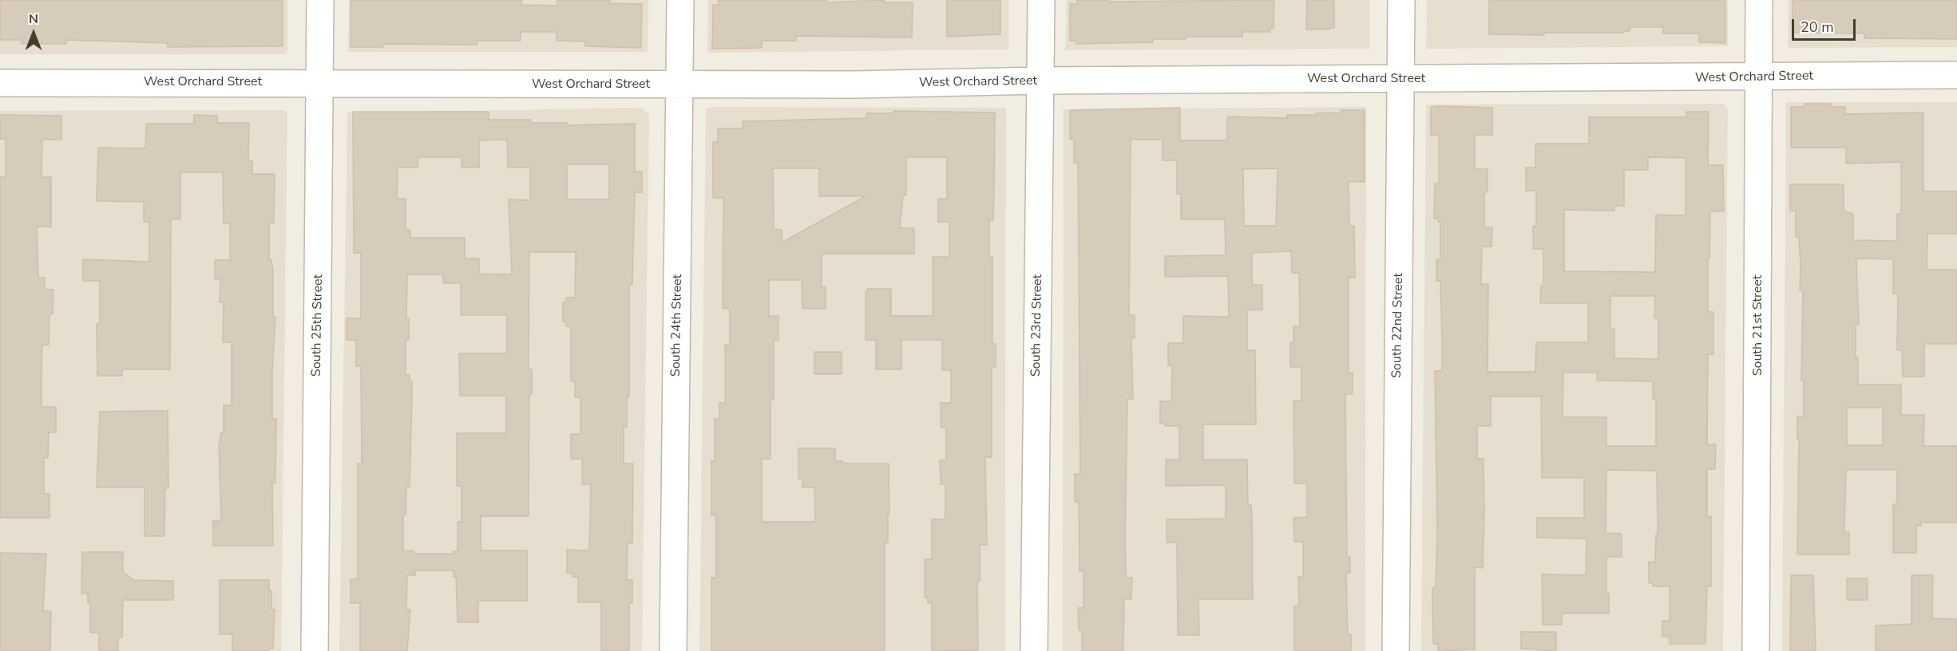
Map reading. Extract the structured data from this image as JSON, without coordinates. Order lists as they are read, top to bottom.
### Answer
{
  "streets": {
    "street": [
      "West Orchard Street",
      "South 25th Street",
      "South 24th Street",
      "South 23rd Street",
      "South 22nd Street",
      "South 21st Street"
    ]
  },
  "crossings": [
    ["West Orchard Street", "South 25th Street"],
    ["West Orchard Street", "South 24th Street"],
    ["West Orchard Street", "South 23rd Street"],
    ["West Orchard Street", "South 22nd Street"],
    ["West Orchard Street", "South 21st Street"]
  ],
  "scale_bar": "20 m",
  "north": "top"
}
